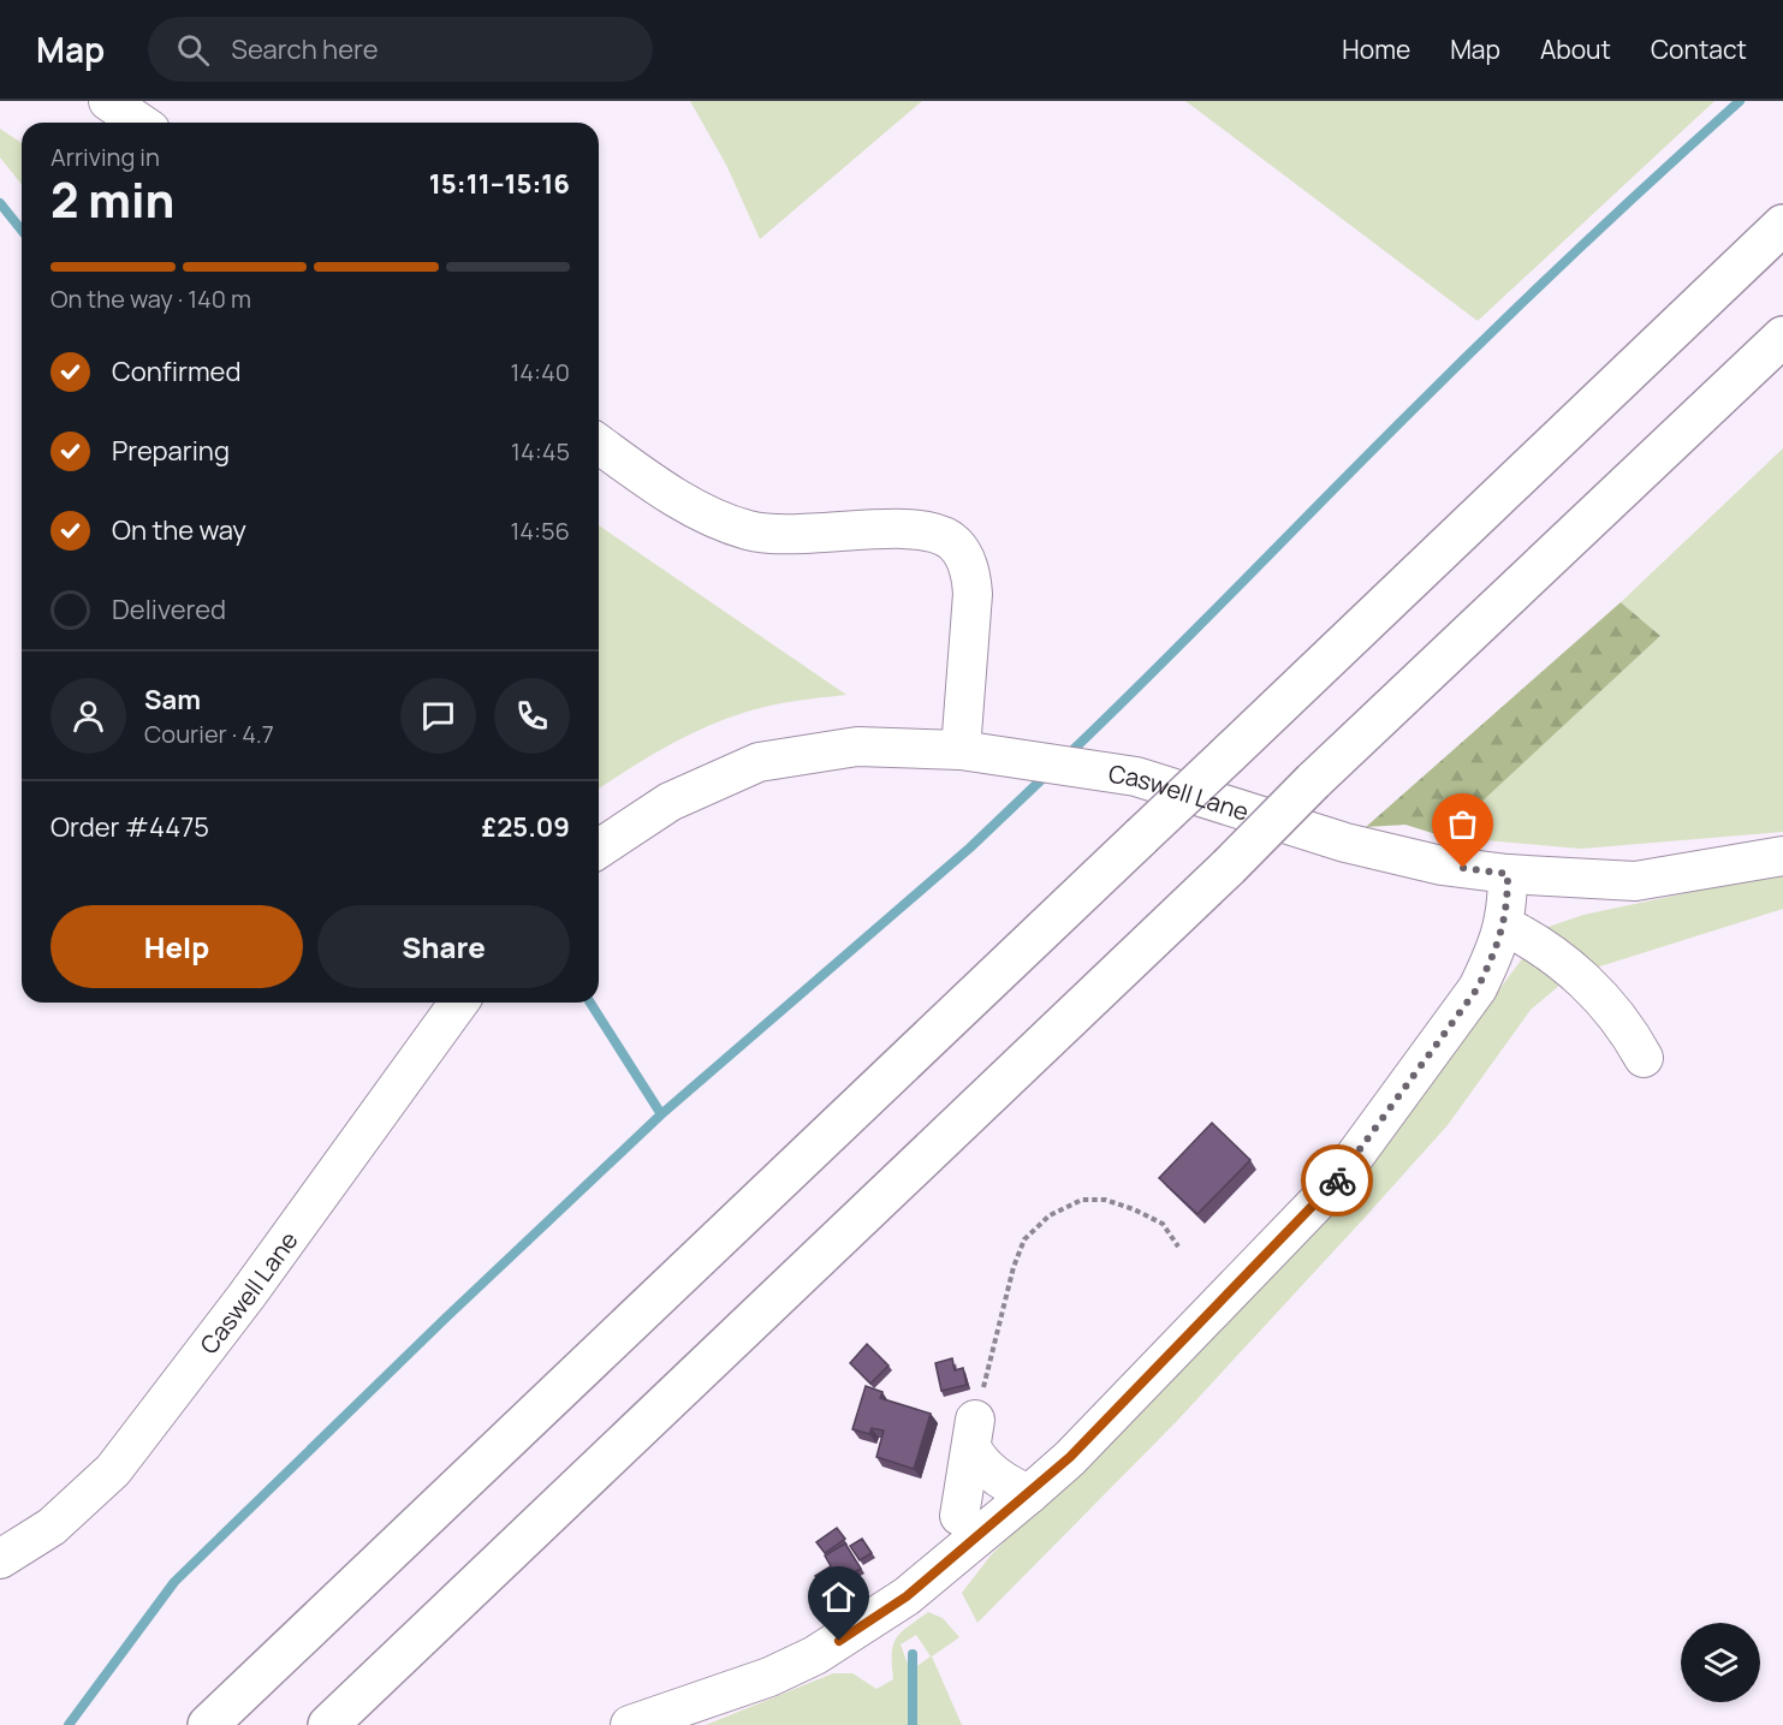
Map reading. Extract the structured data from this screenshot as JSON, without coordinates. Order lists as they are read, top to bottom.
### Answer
{
  "streets": {
    "street": ["Caswell Lane"]
  },
  "page": {
    "header": "Map",
    "search": "Search here",
    "nav": [
      "Home",
      "Map",
      "About",
      "Contact"
    ],
    "heading": ["2 min", "Arriving in", "15:11–15:16"],
    "panel": [
      "Sam",
      "Courier · 4.7",
      "Order #4475",
      "£25.09"
    ],
    "bar": "On the way · 140 m",
    "list": [
      ["Confirmed", "14:40"],
      ["Preparing", "14:45"],
      ["On the way", "14:56"],
      "Delivered"
    ],
    "buttons": ["Help", "Share"]
  }
}
